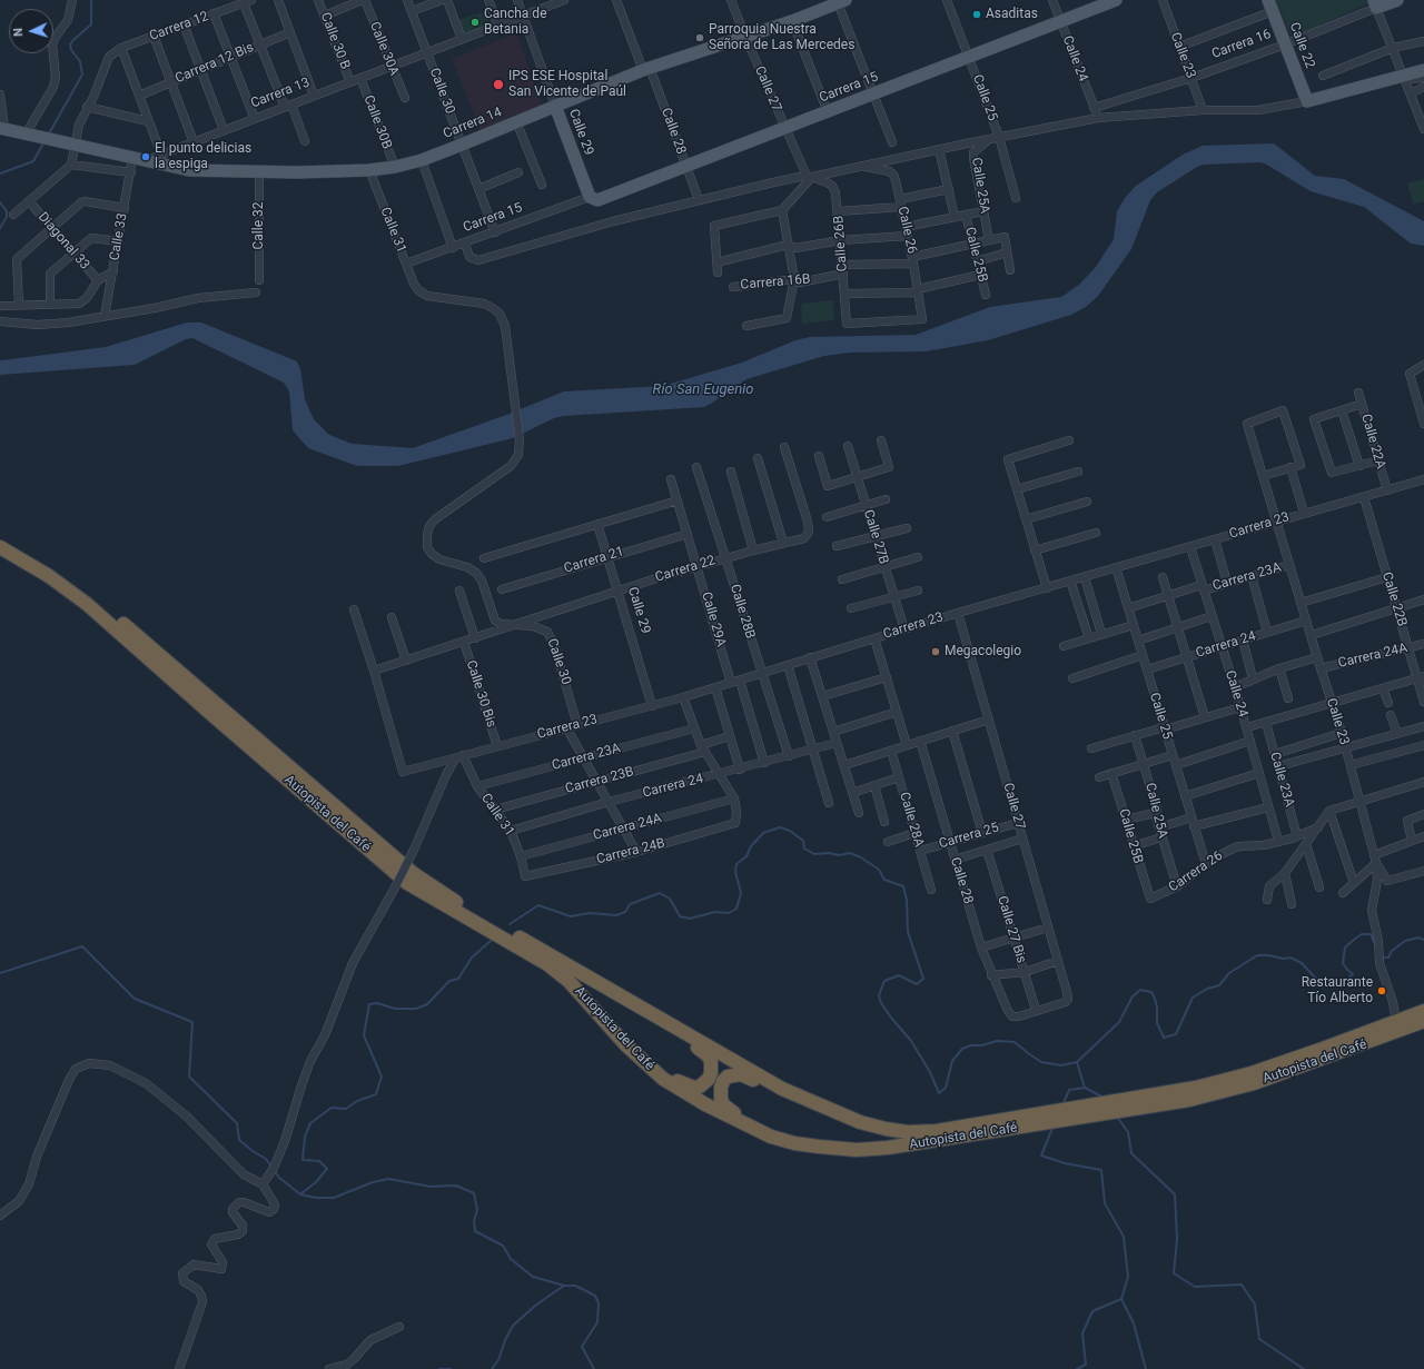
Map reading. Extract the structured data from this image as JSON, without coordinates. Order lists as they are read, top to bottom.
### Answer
{
  "streets": {
    "highway": ["Autopista del Café"],
    "main road": [
      "Carrera 16",
      "Calle 22",
      "Carrera 15",
      "Carrera 13",
      "Carrera 14",
      "Calle 29"
    ],
    "street": [
      "Carrera 12",
      "Calle 30 B",
      "Calle 30A",
      "Calle 23",
      "Calle 24",
      "Carrera 12 Bis",
      "Calle 27",
      "Calle 30",
      "Calle 25",
      "Calle 30B",
      "Calle 28",
      "Calle 25A",
      "Calle 32",
      "Calle 31",
      "Calle 26",
      "Calle 33",
      "Diagonal 33",
      "Calle 26B",
      "Calle 25B",
      "Carrera 16B",
      "Calle 22A",
      "Carrera 23",
      "Calle 27B",
      "Carrera 21",
      "Carrera 22",
      "Carrera 23A",
      "Calle 22B",
      "Calle 28B",
      "Calle 29A",
      "Carrera 24",
      "Carrera 24A",
      "Calle 30 Bis",
      "Calle 23A",
      "Carrera 23B",
      "Calle 28A",
      "Carrera 25",
      "Carrera 24B",
      "Carrera 26",
      "Calle 27 Bis"
    ]
  },
  "crossings": [
    ["Calle 30 B", "Carrera 13"],
    ["Carrera 16", "Calle 22"],
    ["Carrera 16", "Calle 23"],
    ["Carrera 16", "Calle 24"],
    ["Calle 30A", "Carrera 13"],
    ["Calle 23", "Carrera 23"],
    ["Calle 23", "Carrera 23A"],
    ["Calle 23", "Carrera 24"],
    ["Calle 23", "Carrera 24A"],
    ["Calle 23", "Autopista del Café"],
    ["Calle 24", "Carrera 15"],
    ["Calle 24", "Carrera 23"],
    ["Calle 24", "Carrera 23A"],
    ["Calle 24", "Carrera 24"],
    ["Calle 24", "Carrera 24A"],
    ["Calle 24", "Carrera 26"],
    ["Carrera 15", "Calle 27"],
    ["Carrera 15", "Calle 30"],
    ["Carrera 15", "Calle 25"],
    ["Carrera 15", "Calle 28"],
    ["Carrera 15", "Calle 29"],
    ["Carrera 15", "Calle 31"],
    ["Calle 27", "Carrera 14"],
    ["Calle 27", "Calle 28"],
    ["Calle 27", "Calle 26B"],
    ["Calle 27", "Carrera 23"],
    ["Calle 27", "Carrera 25"],
    ["Calle 27", "Calle 27 Bis"],
    ["Calle 30", "Carrera 13"],
    ["Calle 30", "Carrera 14"],
    ["Calle 30", "Calle 31"],
    ["Calle 30", "Carrera 23"],
    ["Calle 30", "Carrera 22"],
    ["Carrera 13", "Calle 30B"],
    ["Carrera 13", "Carrera 14"],
    ["Carrera 13", "Calle 29"],
    ["Carrera 13", "Calle 33"],
    ["Calle 25", "Calle 25A"],
    ["Calle 25", "Carrera 23"],
    ["Calle 25", "Carrera 23A"],
    ["Calle 25", "Carrera 24"],
    ["Calle 25", "Carrera 26"],
    ["Calle 30B", "Carrera 14"],
    ["Carrera 14", "Calle 28"],
    ["Carrera 14", "Calle 29"],
    ["Carrera 14", "Calle 32"],
    ["Carrera 14", "Calle 31"],
    ["Calle 28", "Carrera 25"],
    ["Calle 28", "Calle 27 Bis"],
    ["Calle 29", "Carrera 23"],
    ["Calle 29", "Carrera 21"],
    ["Calle 29", "Carrera 22"],
    ["Calle 25A", "Carrera 16B"],
    ["Calle 25A", "Carrera 26"],
    ["Calle 31", "Carrera 23"],
    ["Calle 31", "Carrera 22"],
    ["Calle 31", "Carrera 23A"],
    ["Calle 31", "Carrera 24"],
    ["Calle 31", "Carrera 24A"],
    ["Calle 31", "Carrera 23B"],
    ["Calle 31", "Carrera 24B"],
    ["Calle 26", "Calle 26B"],
    ["Calle 26", "Carrera 16B"],
    ["Calle 26B", "Carrera 16B"],
    ["Calle 25B", "Carrera 16B"],
    ["Calle 25B", "Carrera 26"],
    ["Calle 22A", "Carrera 23"],
    ["Carrera 23", "Calle 27B"],
    ["Carrera 23", "Carrera 22"],
    ["Carrera 23", "Calle 22B"],
    ["Carrera 23", "Calle 28B"],
    ["Carrera 23", "Calle 29A"],
    ["Carrera 23", "Calle 30 Bis"],
    ["Carrera 21", "Calle 29A"],
    ["Carrera 22", "Calle 28B"],
    ["Carrera 22", "Calle 29A"],
    ["Carrera 22", "Calle 30 Bis"],
    ["Calle 22B", "Carrera 24A"],
    ["Calle 28B", "Carrera 24"],
    ["Carrera 24A", "Carrera 24B"],
    ["Calle 23A", "Carrera 26"],
    ["Calle 28A", "Carrera 25"]
  ],
  "water": ["Río San Eugenio"],
  "places": [
    "Asaditas",
    "Cancha de Betania",
    "Parroquia Nuestra Señora de Las Mercedes",
    "IPS ESE Hospital San Vicente de Paúl",
    "El punto delicias la espiga",
    "Megacolegio",
    "Restaurante Tío Alberto"
  ],
  "north": "left"
}
